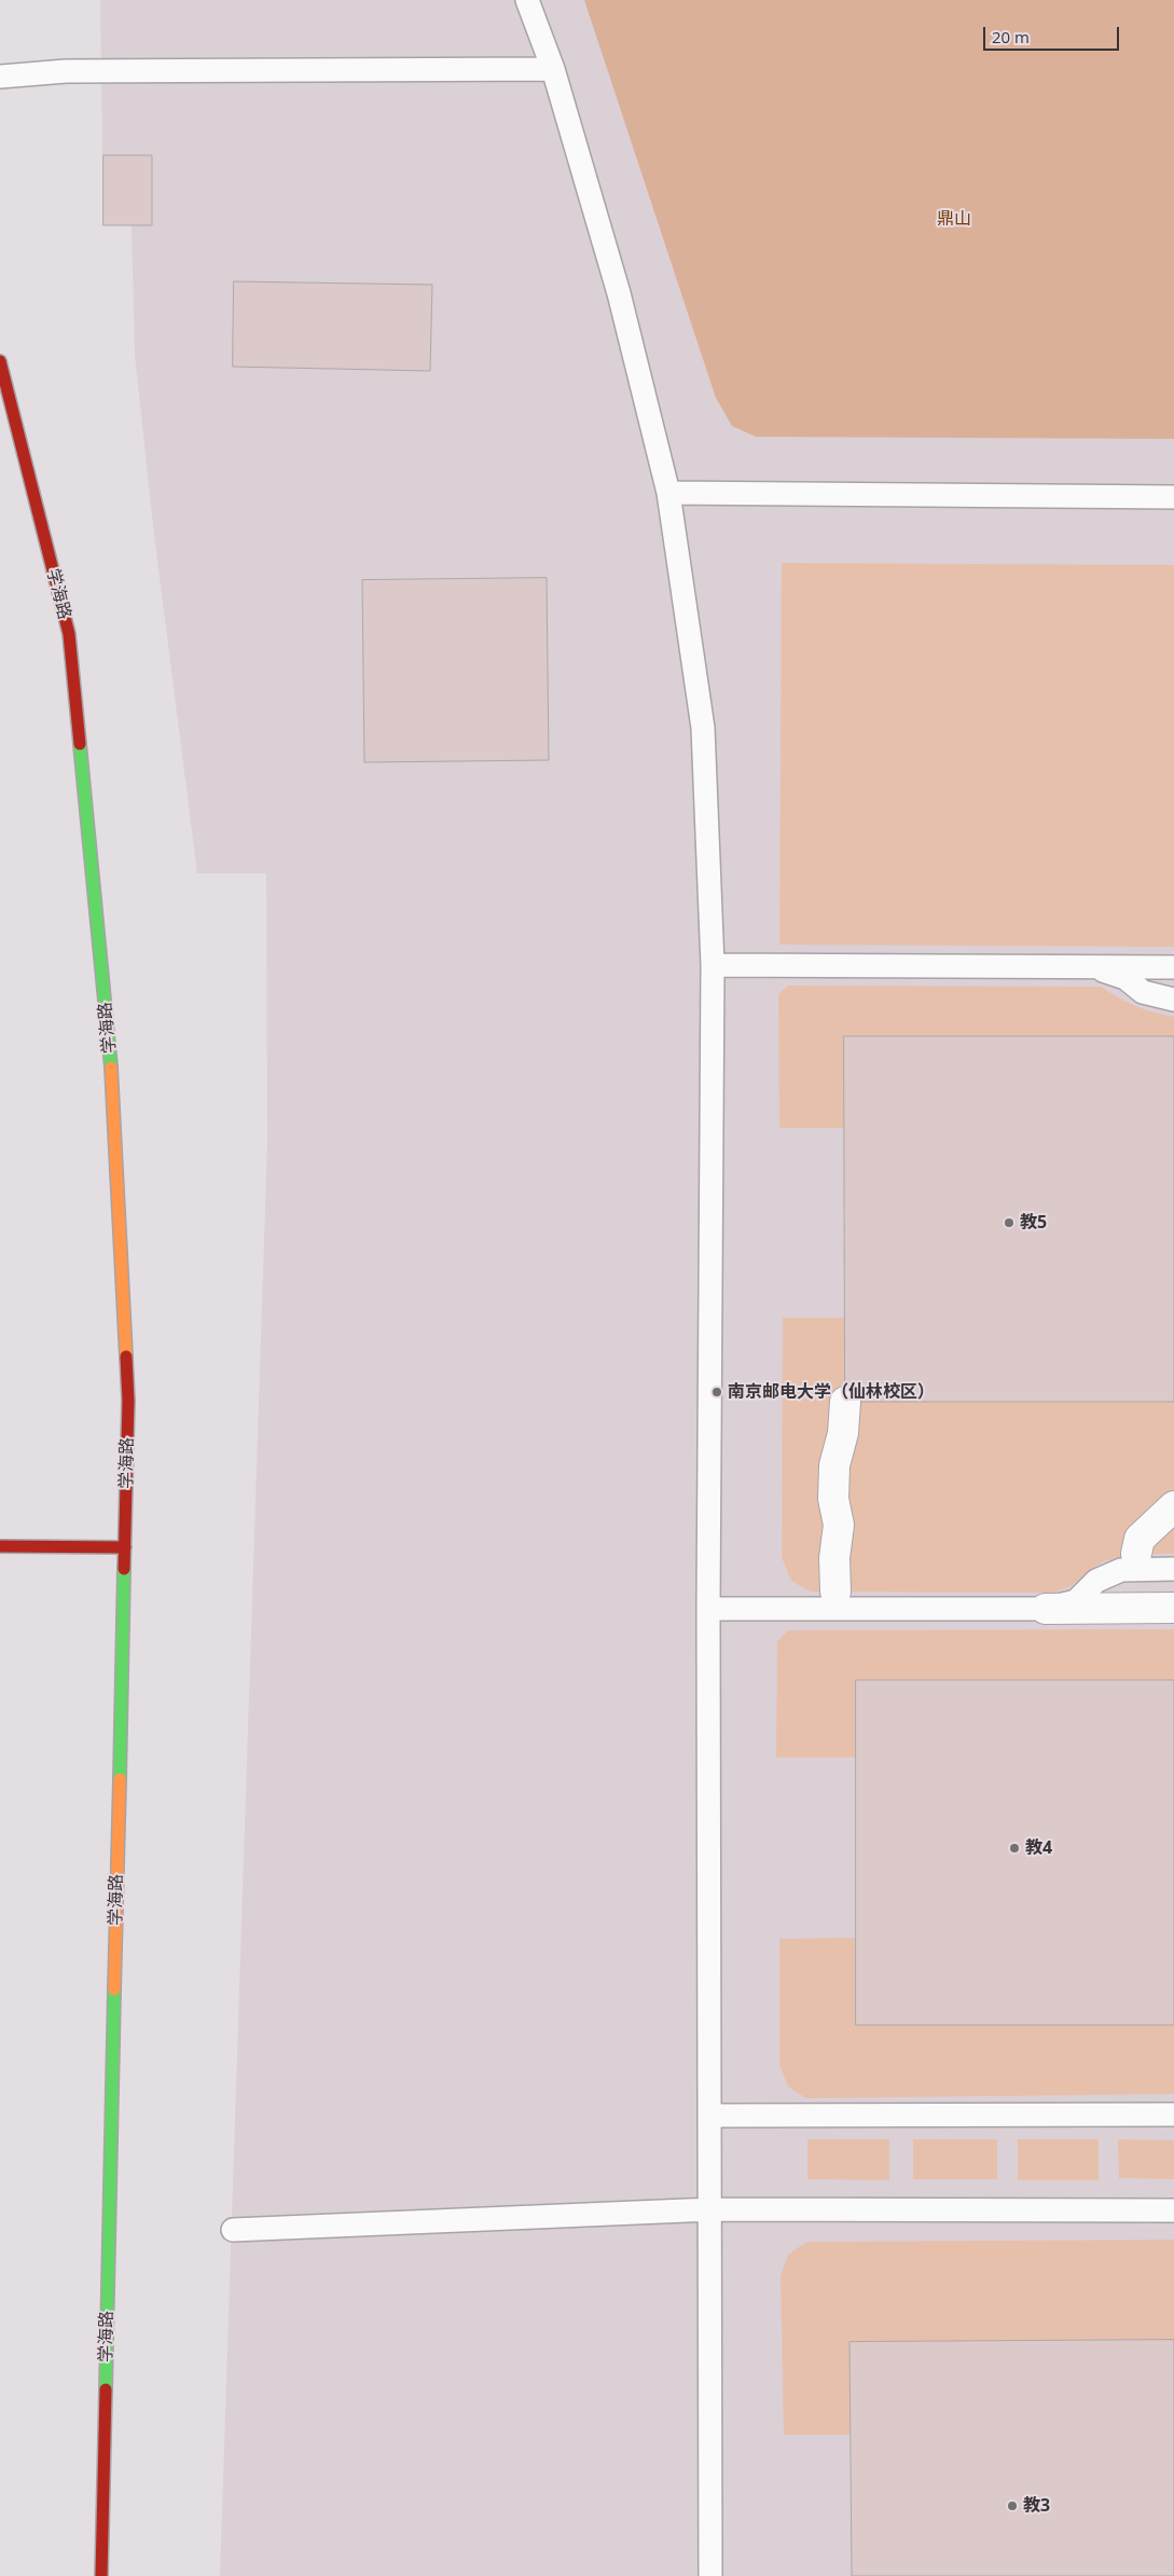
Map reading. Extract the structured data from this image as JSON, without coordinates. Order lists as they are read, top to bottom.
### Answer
{
  "streets": {
    "main road": ["学海路"]
  },
  "parks": ["鼎山"],
  "places": [
    "教5",
    "南京邮电大学（仙林校区）",
    "教4",
    "教3"
  ],
  "scale_bar": "20 m"
}
